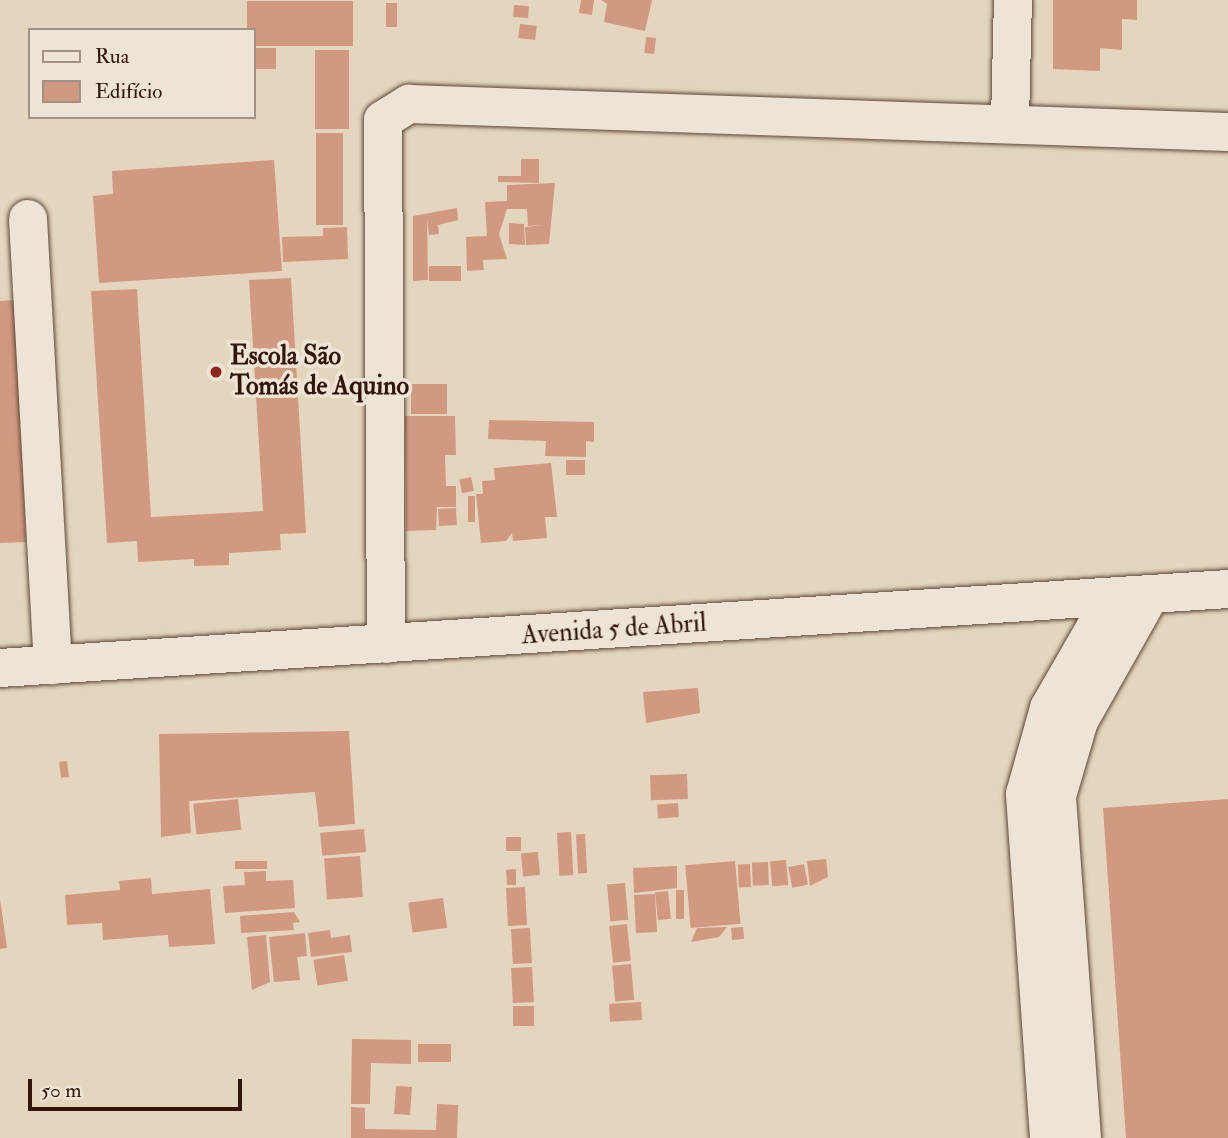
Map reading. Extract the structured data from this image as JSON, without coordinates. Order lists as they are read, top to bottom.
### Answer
{
  "streets": {
    "street": ["Avenida 5 de Abril"]
  },
  "places": ["Escola São Tomás de Aquino"],
  "legend": ["Rua", "Edifício"],
  "scale_bar": "50 m"
}
